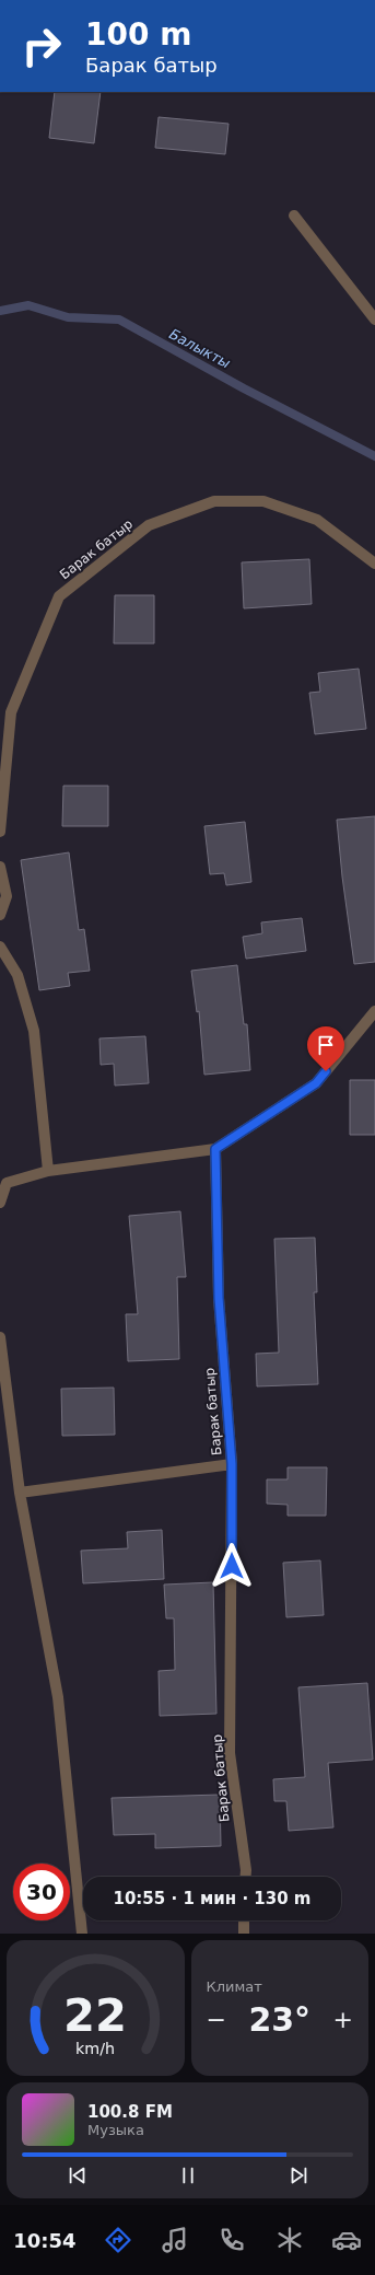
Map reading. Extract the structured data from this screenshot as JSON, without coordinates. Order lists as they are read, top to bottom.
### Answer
{
  "streets": {
    "street": ["Барак батыр"]
  },
  "water": ["Балыкты"],
  "page": {
    "turn": ["100 m", "Барак батыр"],
    "limit": "30",
    "trip": "10:55 · 1 мин · 130 m",
    "tile": "Климат",
    "heat": ["−", "23°", "+"],
    "song": ["100.8 FM", "Музыка"],
    "tabs": "10:54",
    "gauge": ["22", "km/h"]
  }
}
